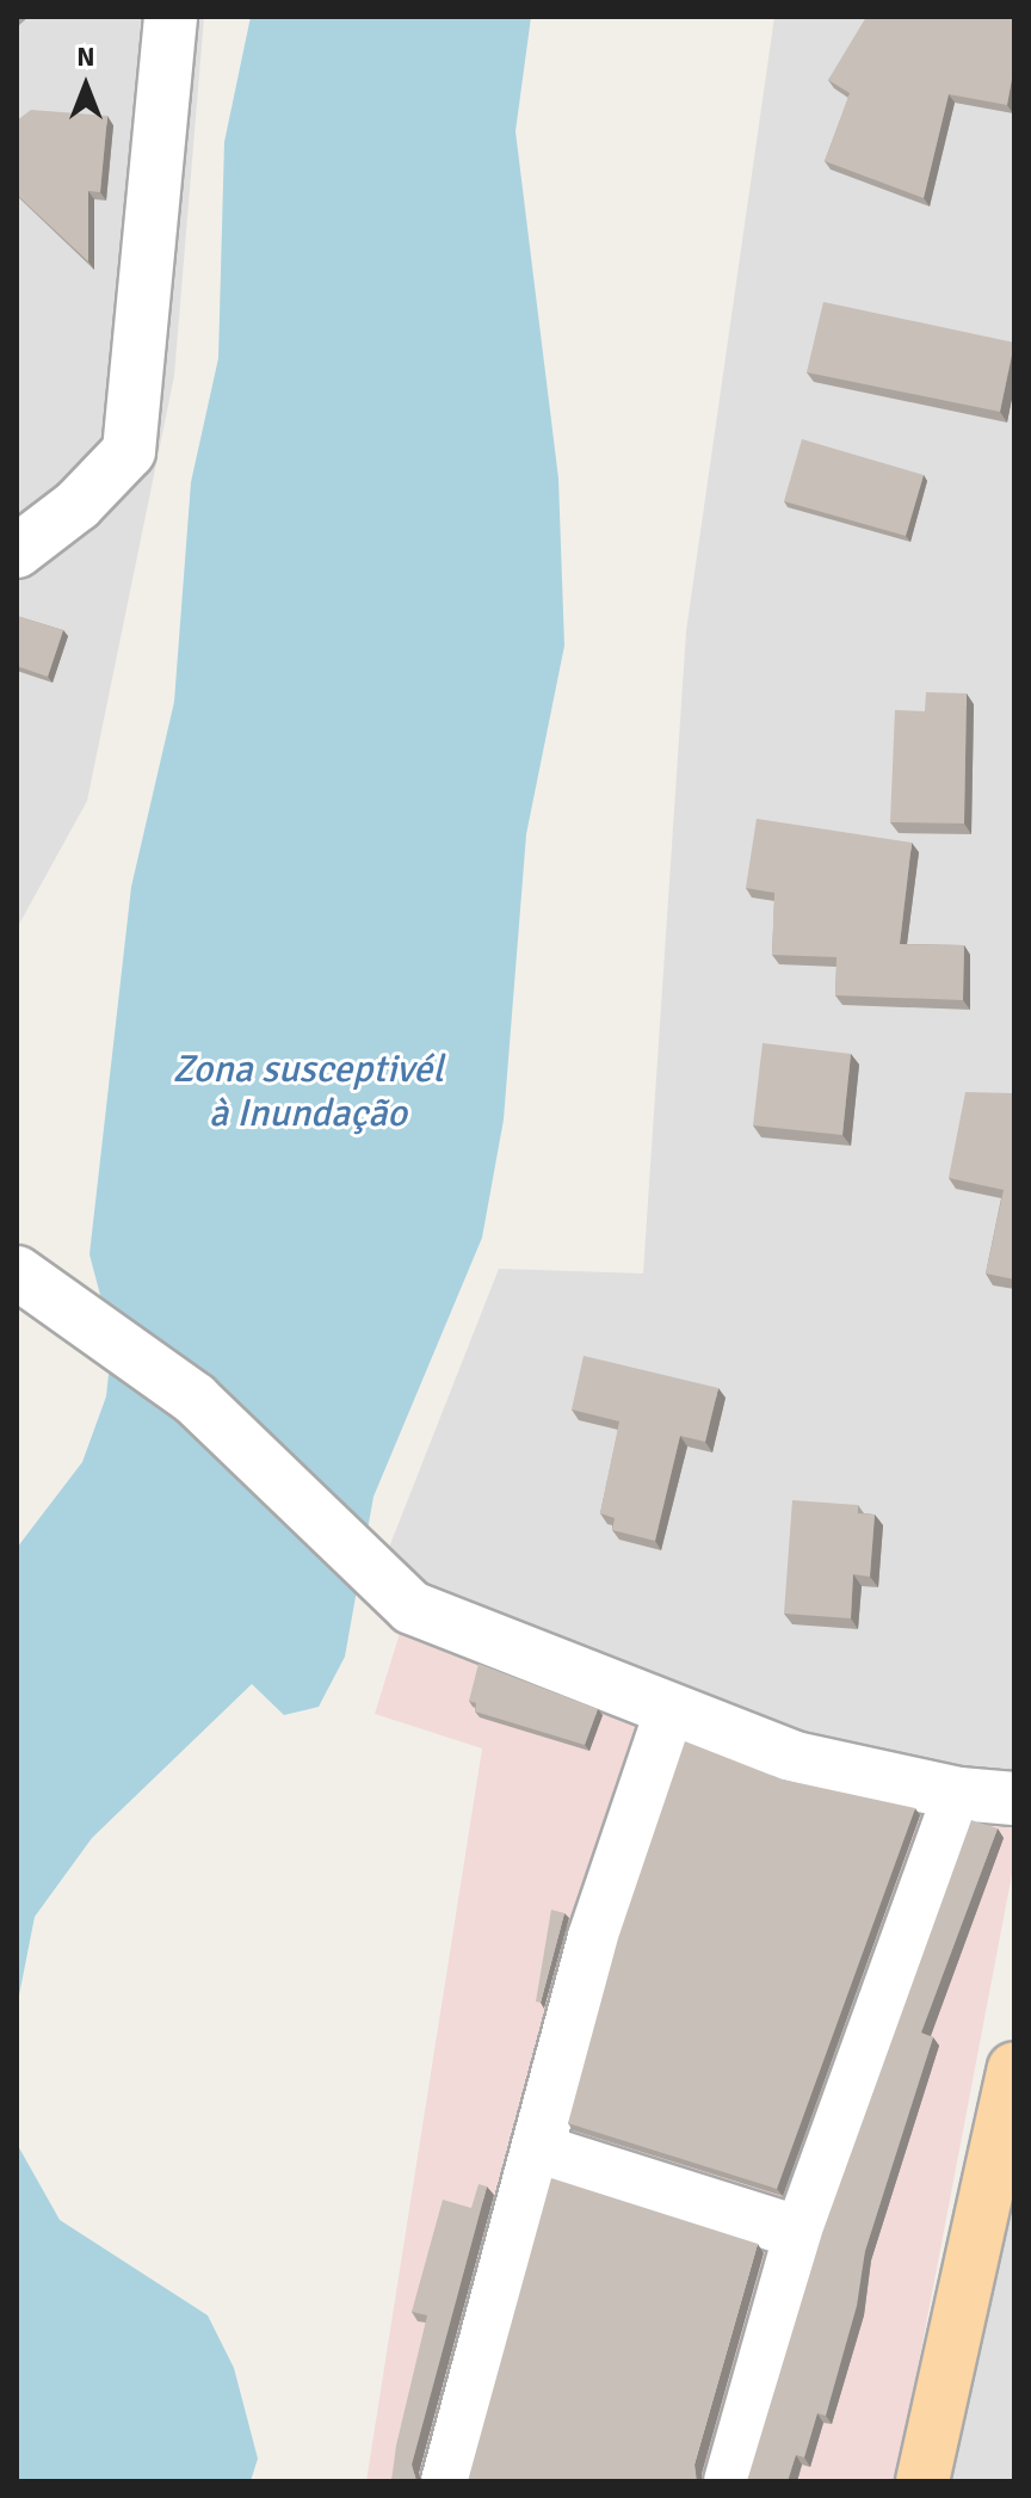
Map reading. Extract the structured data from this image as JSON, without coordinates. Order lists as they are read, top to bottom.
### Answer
{
  "water": ["Zona susceptivél à Inundação"],
  "north": "top"
}
